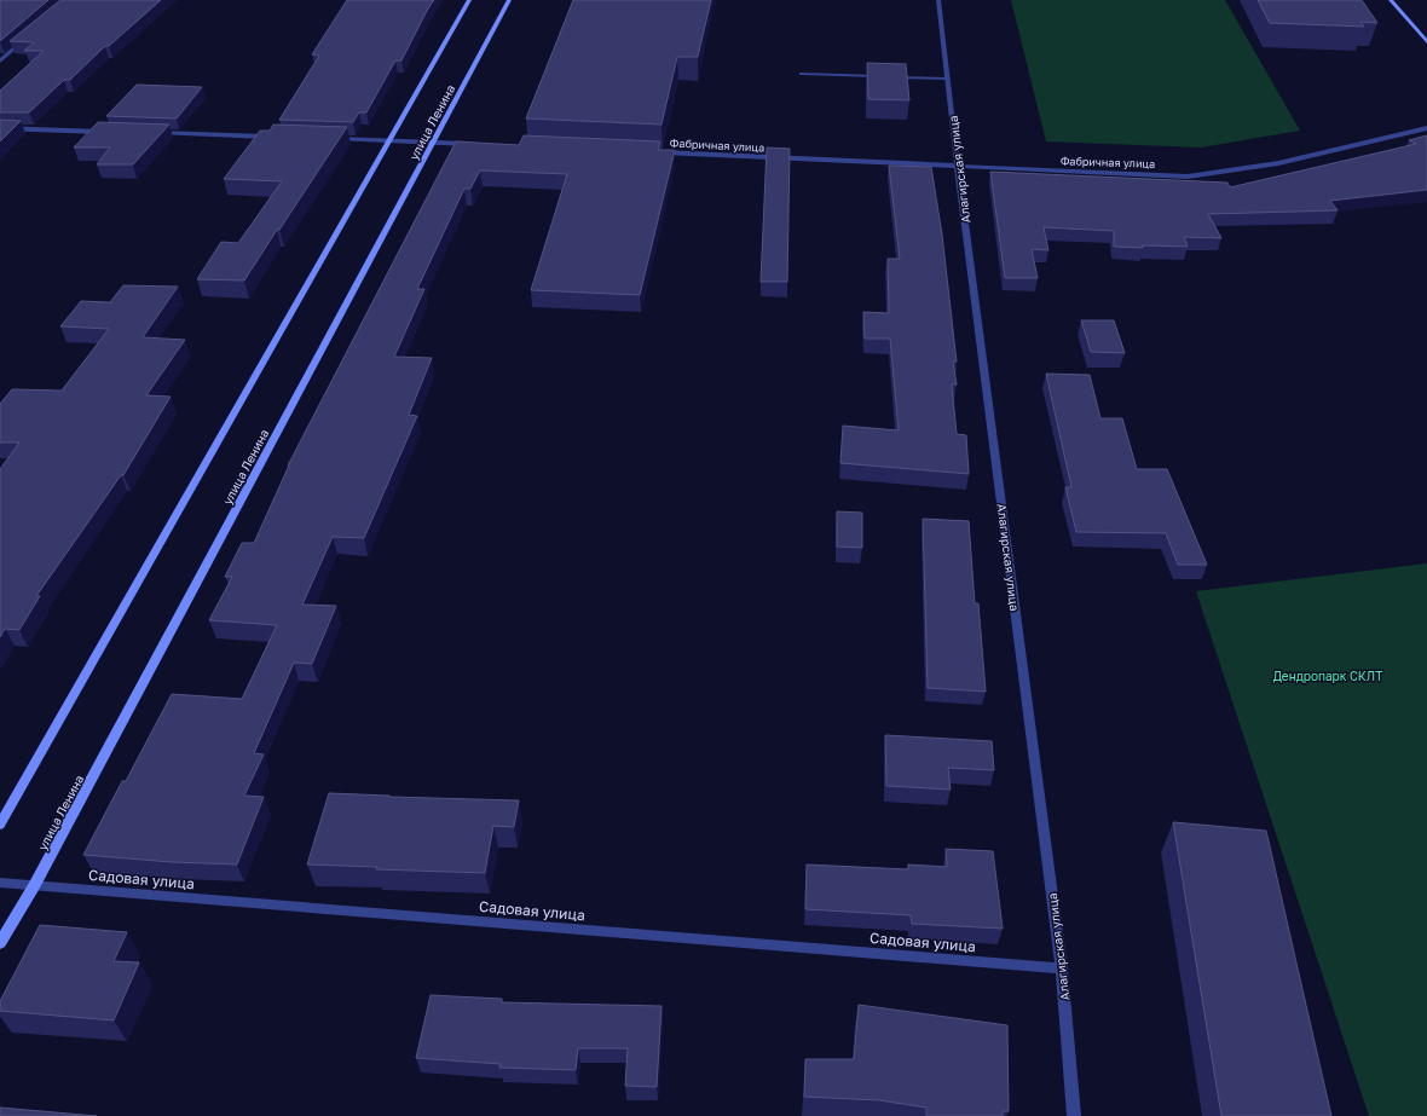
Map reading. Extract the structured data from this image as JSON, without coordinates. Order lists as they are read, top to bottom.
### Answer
{
  "streets": {
    "street": [
      "улица Ленина",
      "Фабричная улица",
      "Алагирская улица",
      "Садовая улица"
    ]
  },
  "crossings": [
    ["улица Ленина", "Садовая улица"],
    ["Фабричная улица", "Алагирская улица"],
    ["Алагирская улица", "Садовая улица"]
  ],
  "parks": ["Дендропарк СКЛТ"]
}
